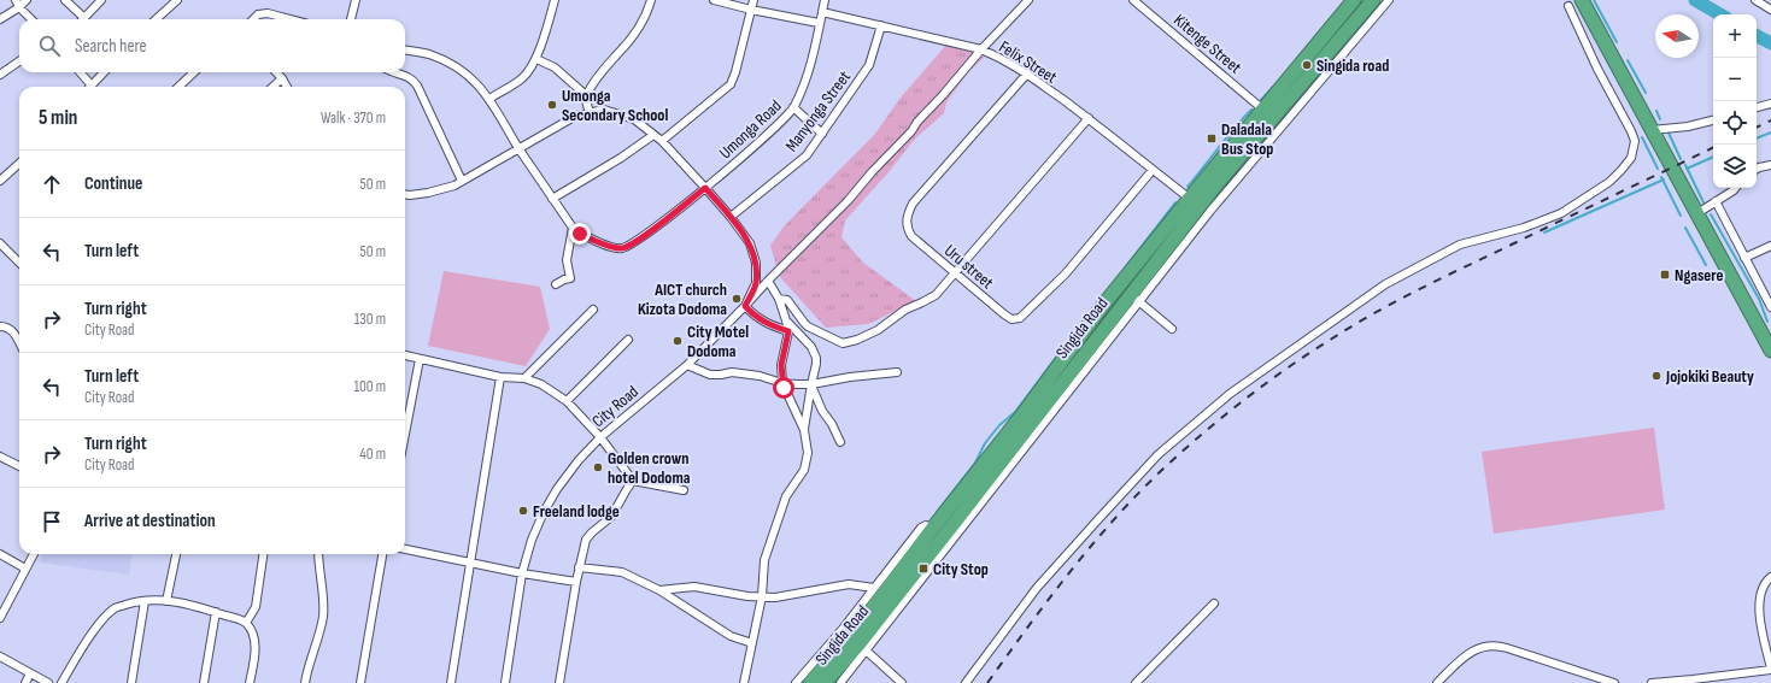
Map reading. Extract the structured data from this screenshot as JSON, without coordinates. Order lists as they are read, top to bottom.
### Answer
{
  "streets": {
    "highway": ["Singida Road"],
    "street": [
      "Kitenge Street",
      "Felix Street",
      "Manyonga Street",
      "Umonga Road",
      "Uru street",
      "City Road"
    ]
  },
  "crossings": [
    ["Kitenge Street", "Singida Road"],
    ["Felix Street", "Manyonga Street"],
    ["Felix Street", "Umonga Road"],
    ["Felix Street", "Uru street"],
    ["Felix Street", "Singida Road"],
    ["Manyonga Street", "City Road"],
    ["Umonga Road", "City Road"]
  ],
  "places": {
    "other": [
      "Singida road",
      "Umonga Secondary School",
      "AICT church Kizota Dodoma",
      "City Motel Dodoma",
      "Jojokiki Beauty",
      "Golden crown hotel Dodoma",
      "Freeland lodge"
    ],
    "transit": ["Daladala Bus Stop", "Ngasere", "City Stop"]
  },
  "north": "left",
  "page": {
    "map_buttons": ["+", "−"],
    "search": "Search here",
    "heading": ["5 min", "Walk · 370 m"],
    "list": [
      ["Continue", "50 m"],
      ["Turn left", "50 m"],
      ["Turn right", "City Road", "130 m"],
      ["Turn left", "City Road", "100 m"],
      ["Turn right", "City Road", "40 m"],
      "Arrive at destination"
    ]
  }
}
